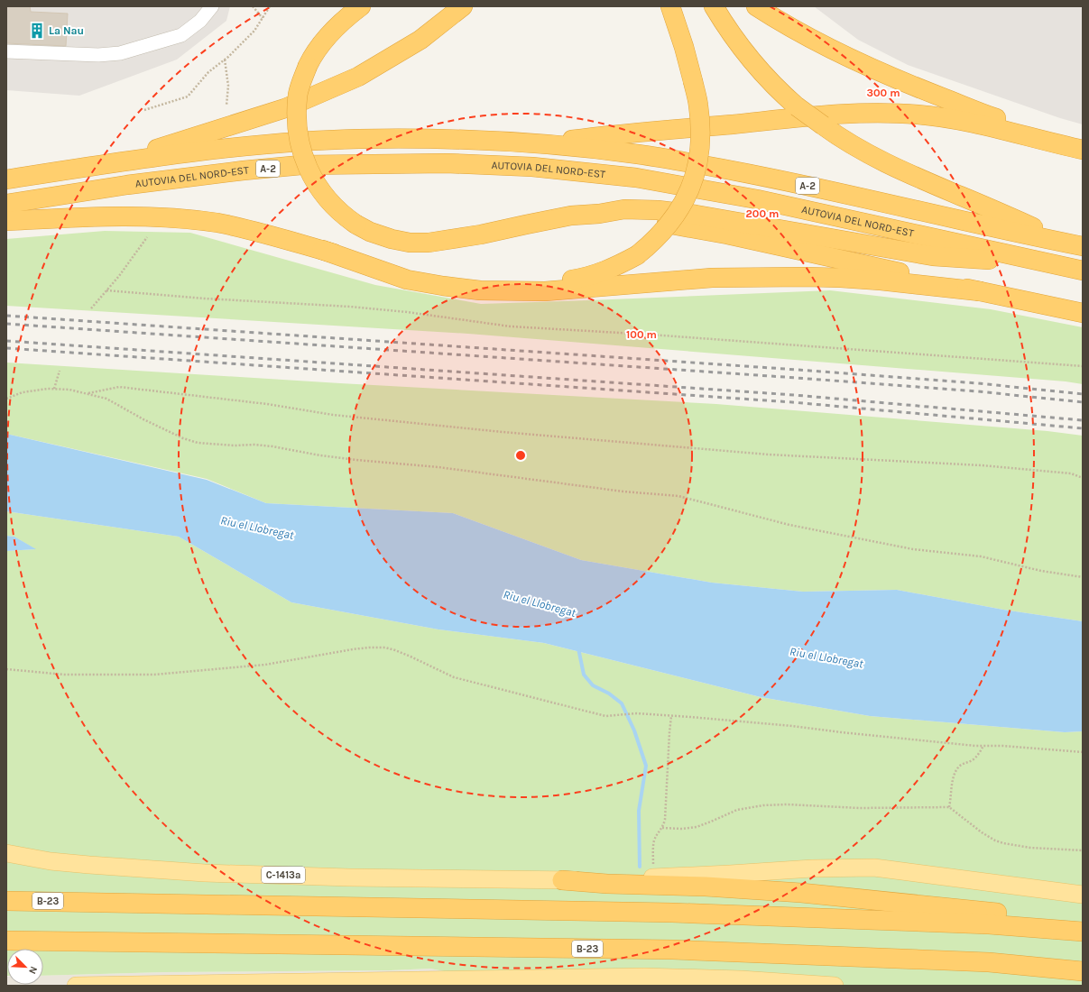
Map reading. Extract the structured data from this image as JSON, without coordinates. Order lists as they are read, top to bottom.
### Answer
{
  "streets": {
    "highway": ["A-2", "AUTOVIA DEL NORD-EST", "B-23"],
    "main road": ["C-1413a"]
  },
  "water": ["Riu el Llobregat"],
  "places": {
    "building": ["La Nau"]
  },
  "north": "bottom right",
  "rings": ["300 m", "200 m", "100 m"]
}
